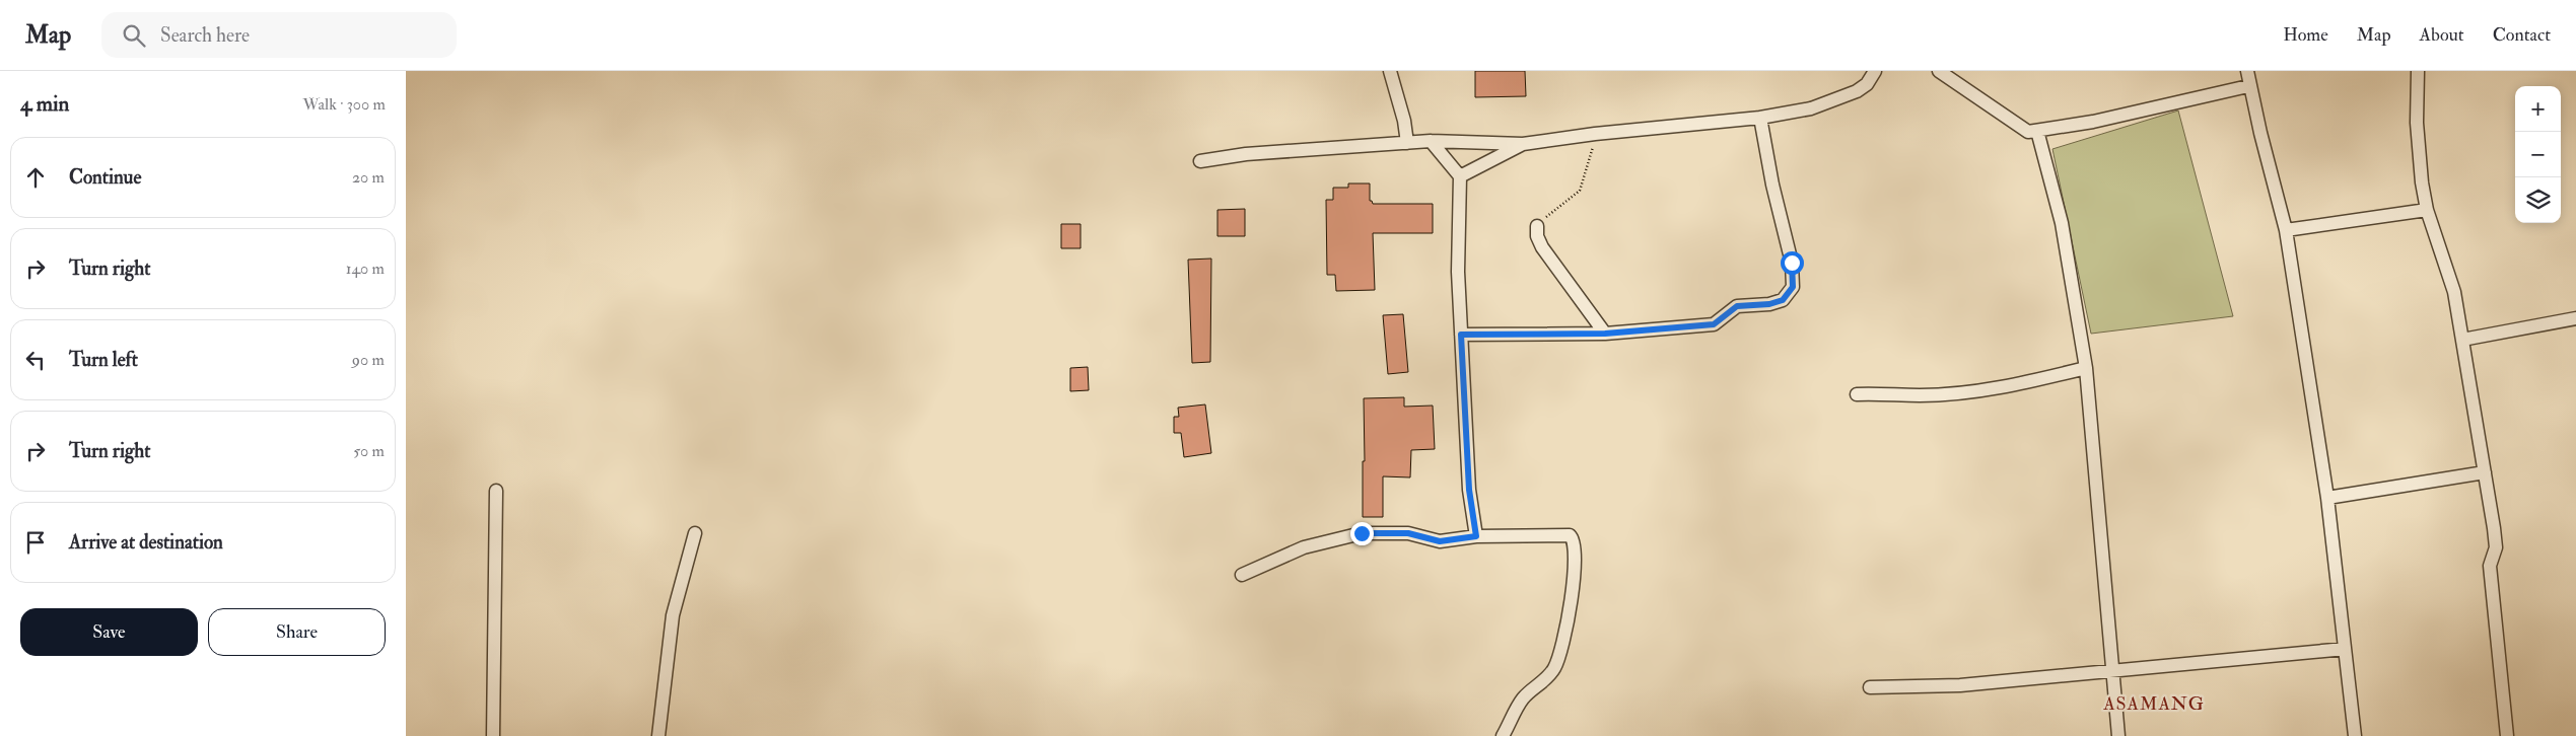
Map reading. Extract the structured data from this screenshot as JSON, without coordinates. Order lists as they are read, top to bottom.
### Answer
{
  "districts": ["ASAMANG"],
  "page": {
    "header": "Map",
    "search": "Search here",
    "nav": [
      "Home",
      "Map",
      "About",
      "Contact"
    ],
    "heading": ["4 min", "Walk · 300 m"],
    "map_buttons": ["+", "−"],
    "list": [
      ["Continue", "20 m"],
      ["Turn right", "140 m"],
      ["Turn left", "90 m"],
      ["Turn right", "50 m"],
      "Arrive at destination"
    ],
    "buttons": ["Save", "Share"]
  }
}
